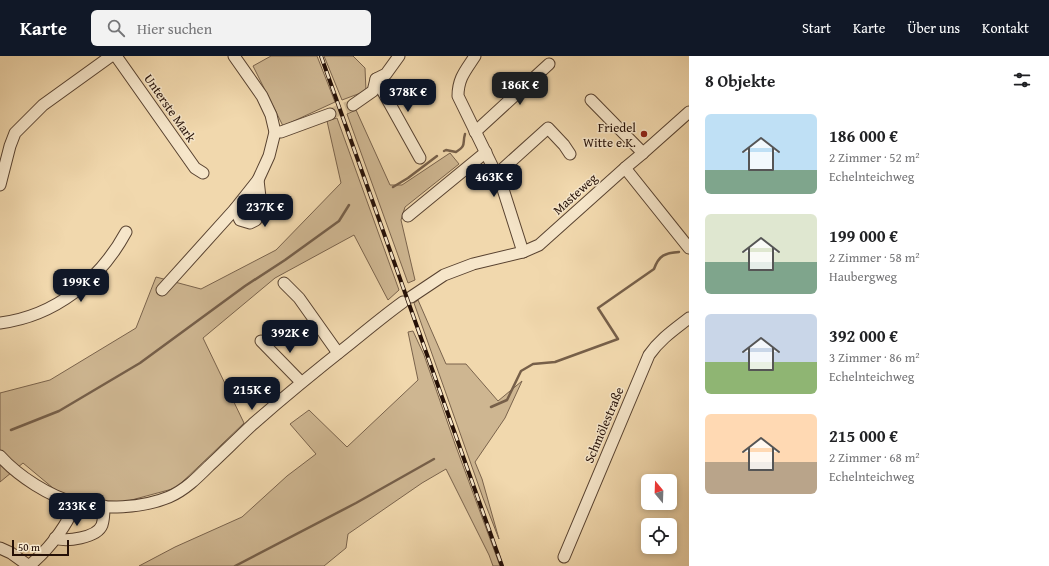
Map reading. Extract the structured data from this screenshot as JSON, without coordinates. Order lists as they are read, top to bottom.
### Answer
{
  "streets": {
    "street": ["Unterste Mark", "Masteweg", "Schmölestraße"]
  },
  "places": ["Friedel Witte e.K."],
  "scale_bar": "50 m",
  "north": "top",
  "page": {
    "header": "Karte",
    "search": "Hier suchen",
    "nav": [
      "Start",
      "Karte",
      "Über uns",
      "Kontakt"
    ],
    "heading": "8 Objekte",
    "price": [
      "186K €",
      "378K €",
      "463K €",
      "237K €",
      "199K €",
      "392K €",
      "215K €",
      "233K €"
    ],
    "list": [
      {
        "name": "186 000 €",
        "note": "2 Zimmer · 52 m² · Echelnteichweg"
      },
      {
        "name": "199 000 €",
        "note": "2 Zimmer · 58 m² · Haubergweg"
      },
      {
        "name": "392 000 €",
        "note": "3 Zimmer · 86 m² · Echelnteichweg"
      },
      {
        "name": "215 000 €",
        "note": "2 Zimmer · 68 m² · Echelnteichweg"
      }
    ],
    "scale": "50 m"
  }
}
